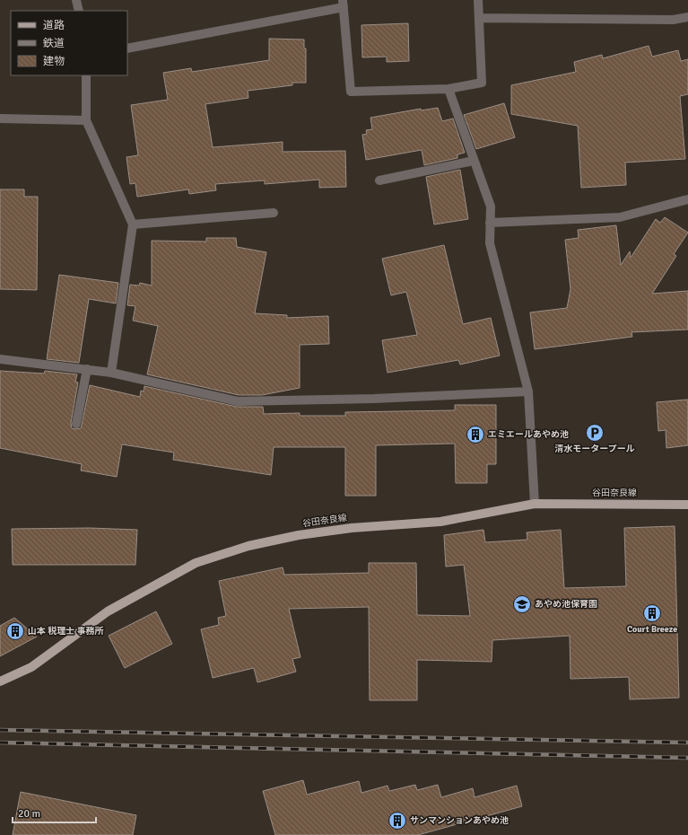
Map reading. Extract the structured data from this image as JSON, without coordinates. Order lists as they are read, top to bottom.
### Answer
{
  "streets": {
    "main road": ["谷田奈良線"]
  },
  "places": {
    "parking": ["清水モータープール"],
    "building": [
      "エミエールあやめ池",
      "Court Breeze",
      "山本 税理士 事務所",
      "サンマンションあやめ池"
    ],
    "school or university": ["あやめ池保育園"]
  },
  "legend": ["道路", "鉄道", "建物"],
  "scale_bar": "20 m"
}
